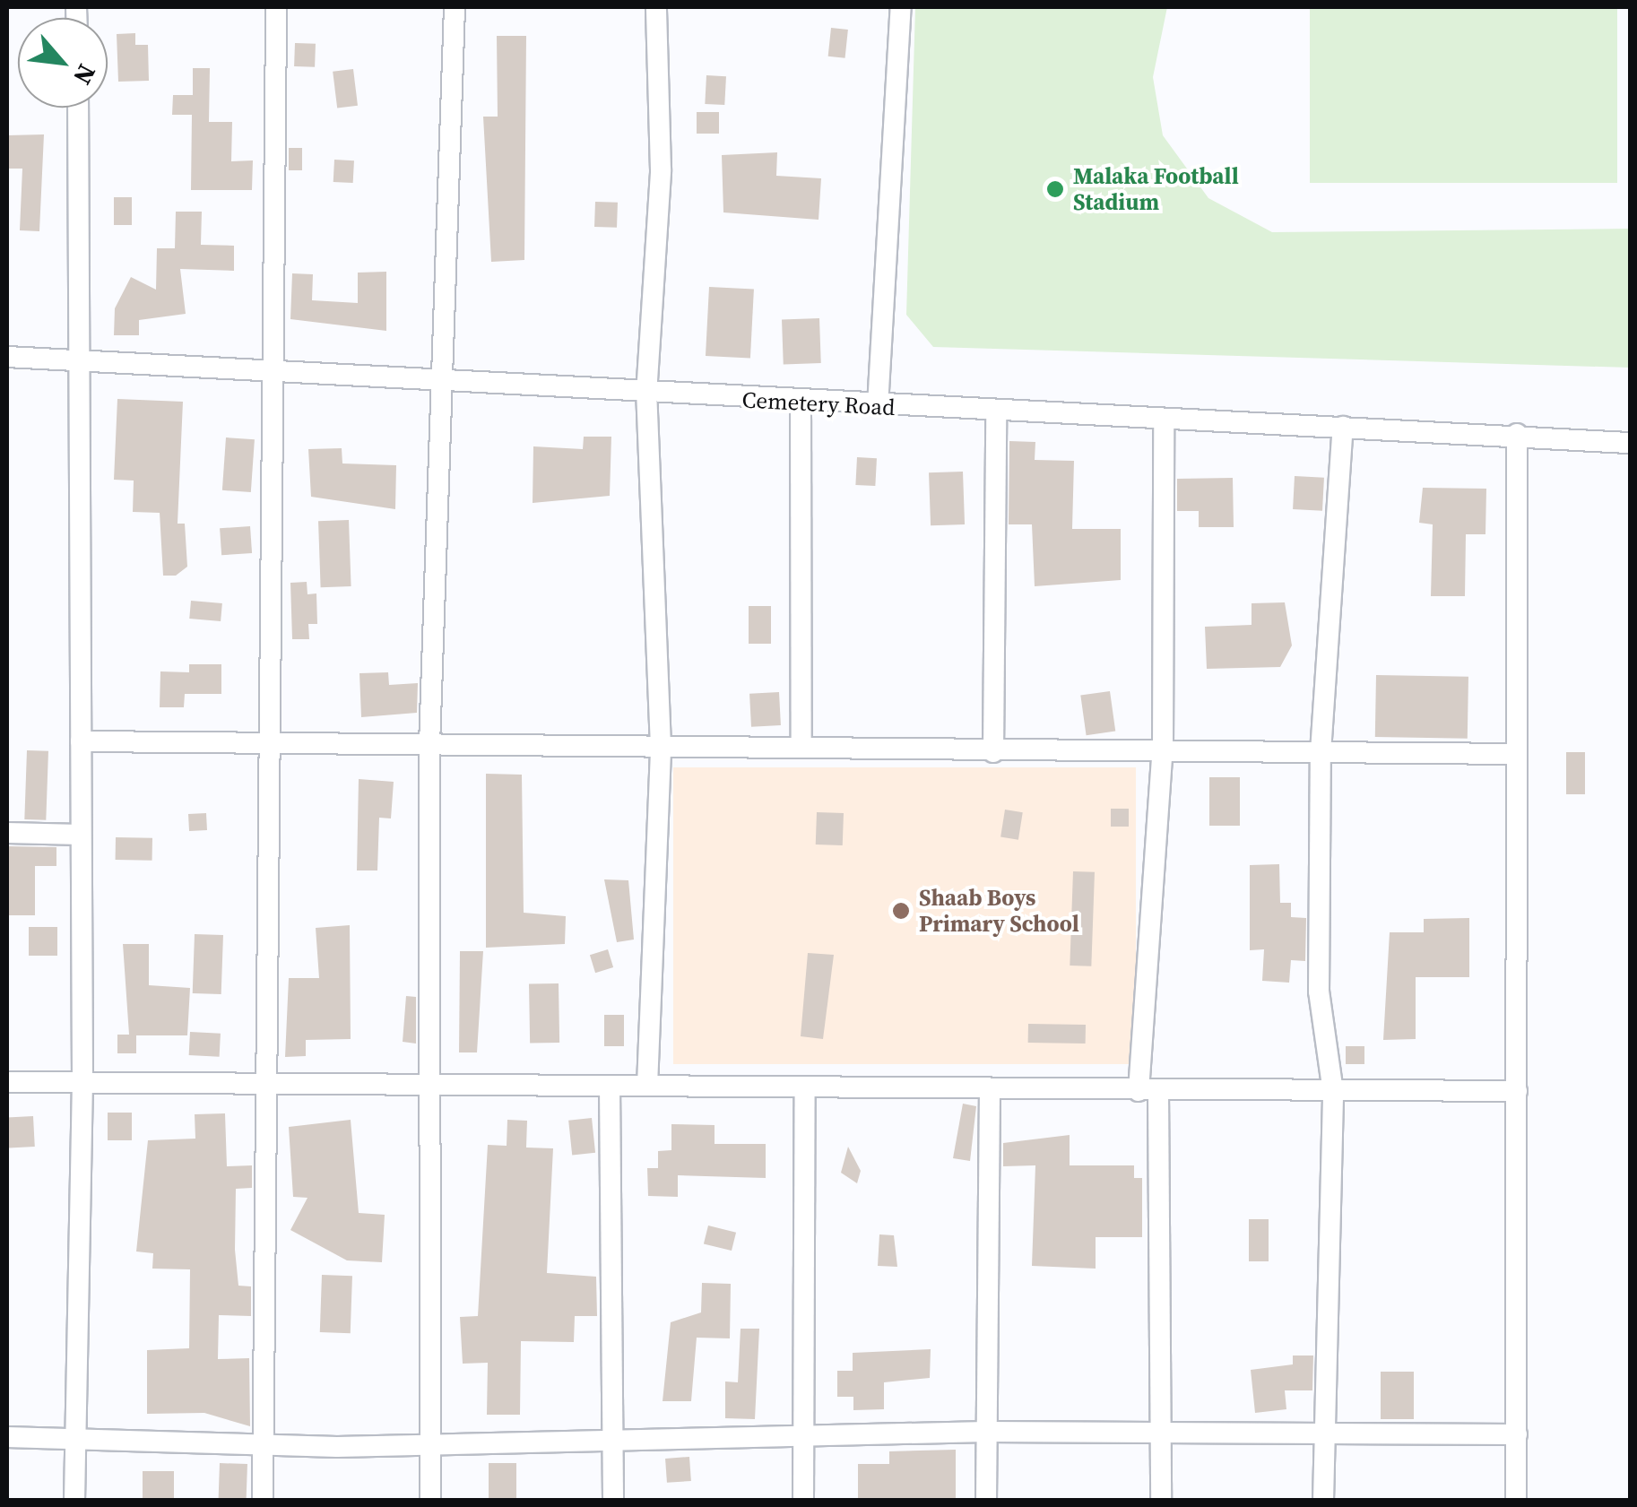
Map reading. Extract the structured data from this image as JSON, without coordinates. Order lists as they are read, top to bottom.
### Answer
{
  "streets": {
    "street": ["Cemetery Road"]
  },
  "places": ["Malaka Football Stadium", "Shaab Boys Primary School"],
  "north": "bottom right"
}
